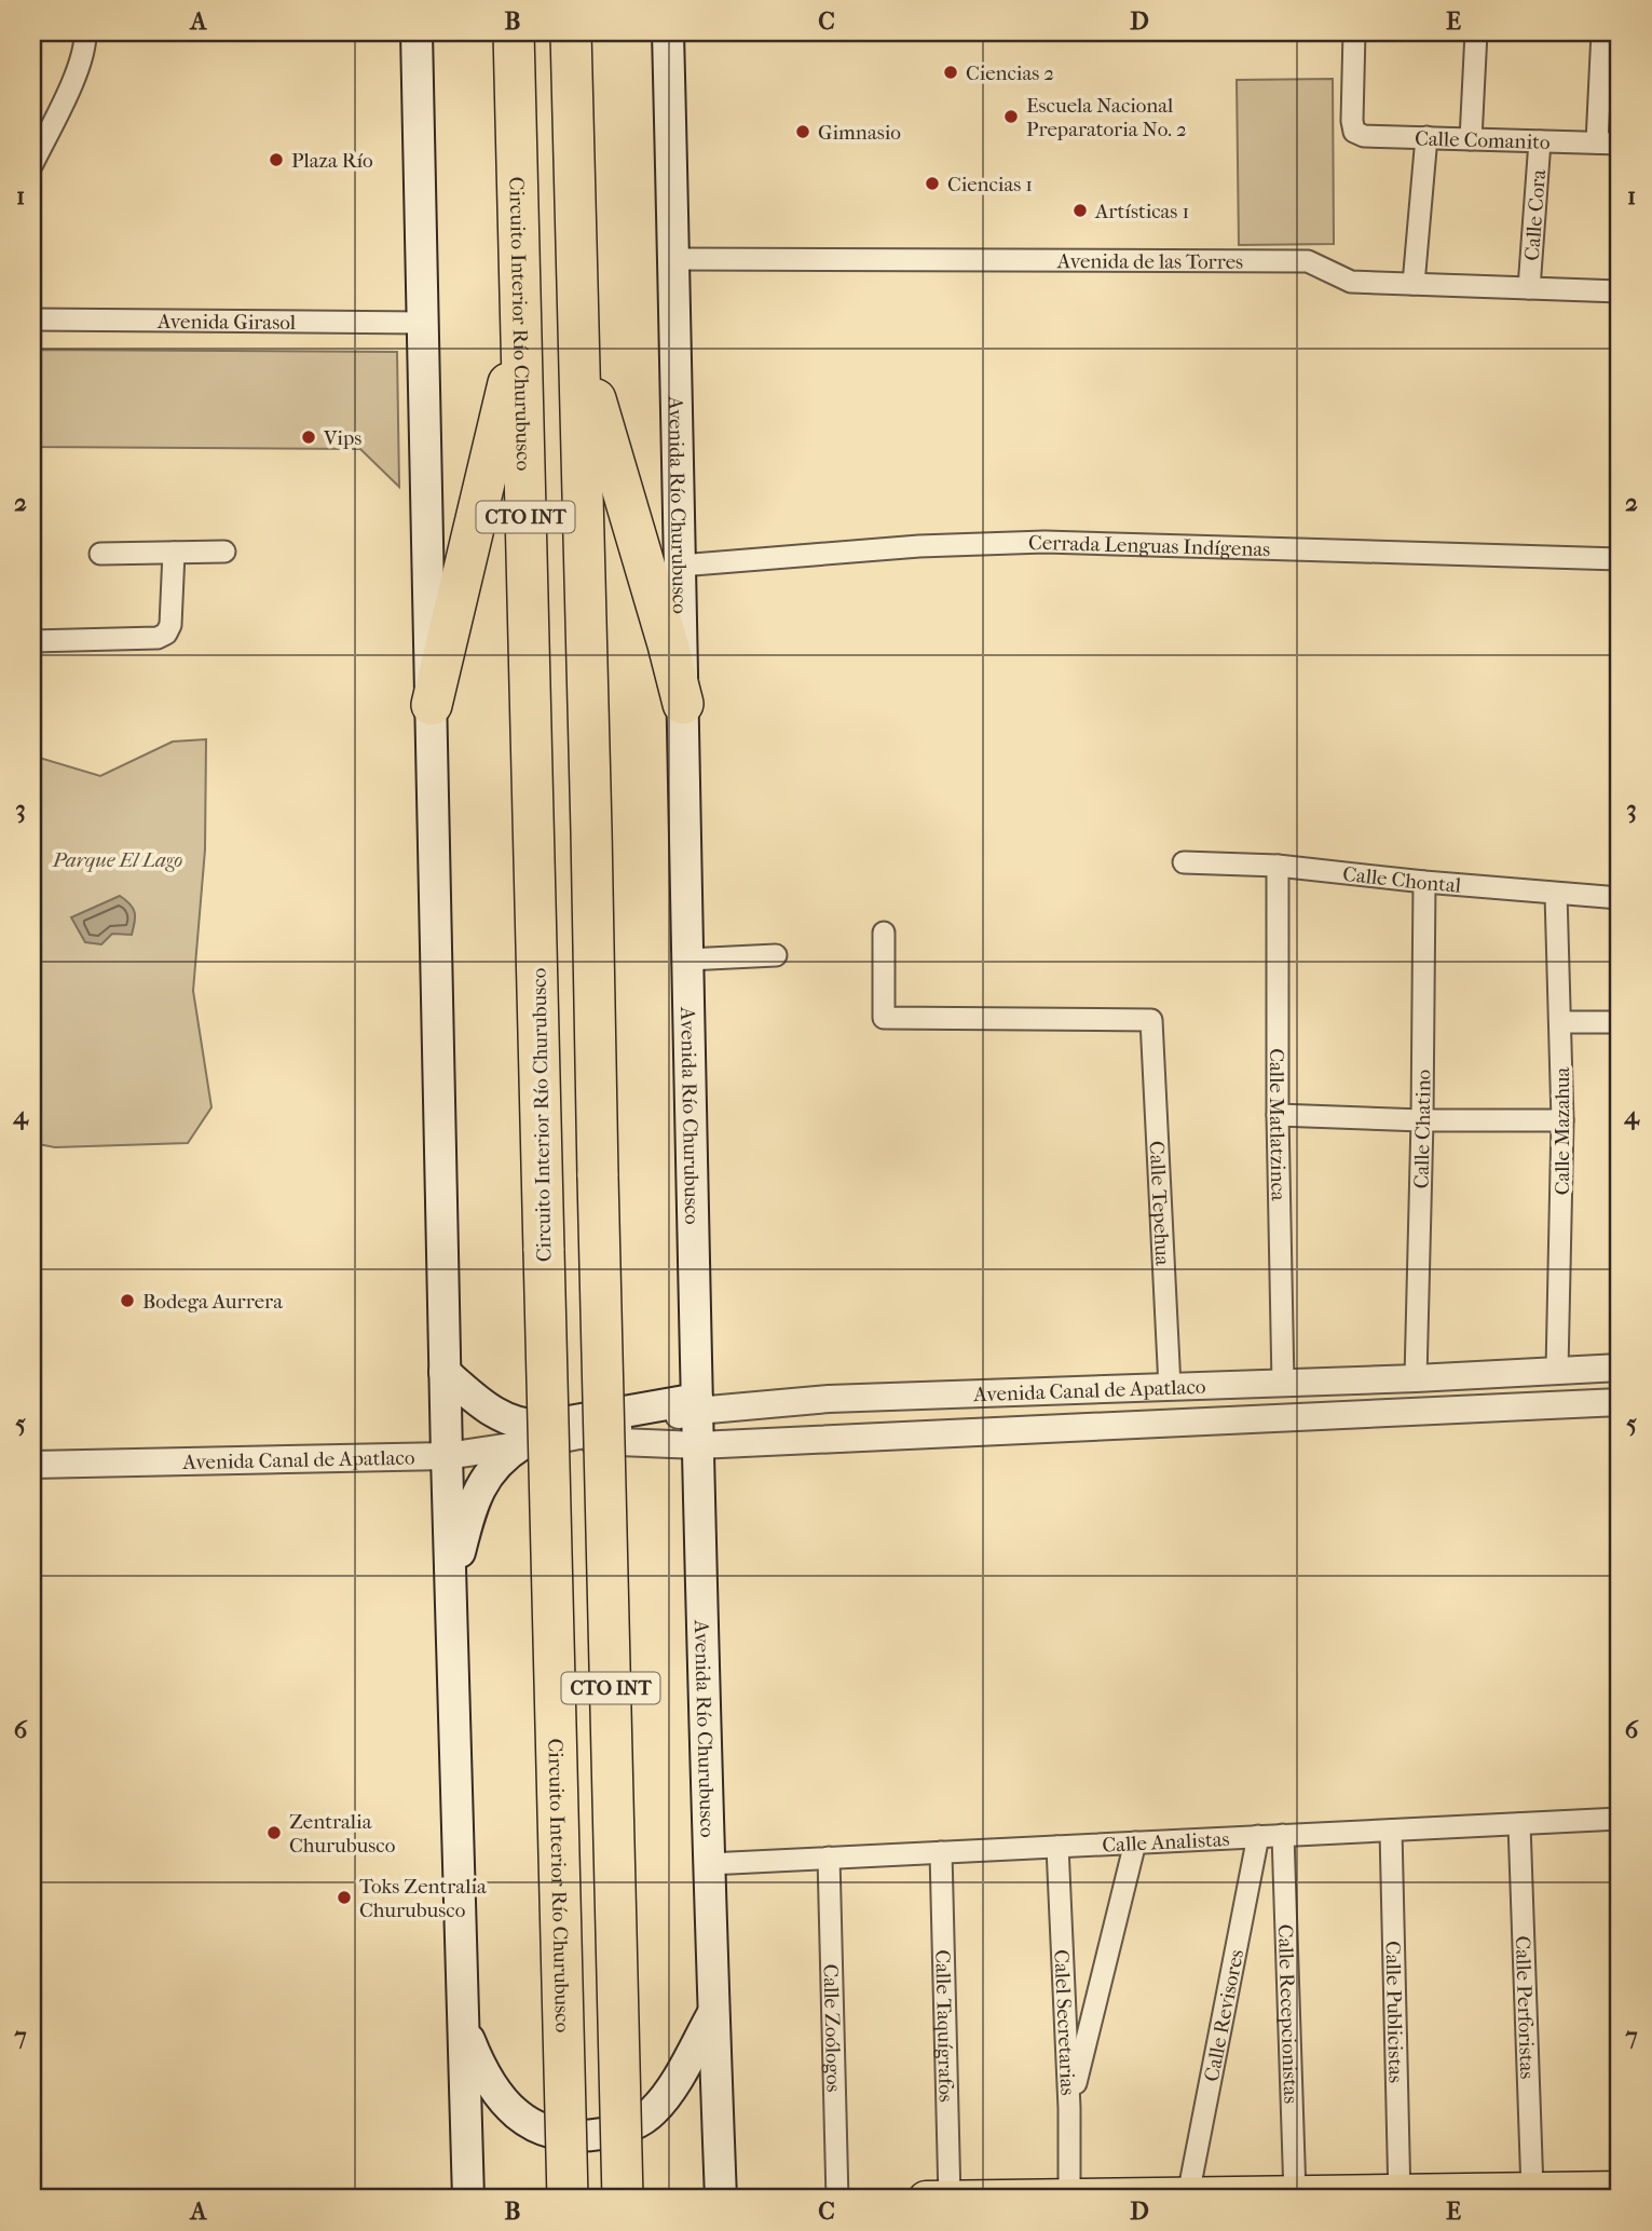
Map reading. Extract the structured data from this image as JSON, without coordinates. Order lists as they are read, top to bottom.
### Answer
{
  "streets": {
    "highway": ["Circuito Interior Río Churubusco", "CTO INT"],
    "main road": ["Avenida Río Churubusco"],
    "street": [
      "Calle Comanito",
      "Calle Cora",
      "Avenida de las Torres",
      "Avenida Girasol",
      "Cerrada Lenguas Indígenas",
      "Calle Chontal",
      "Calle Matlatzinca",
      "Calle Chatino",
      "Calle Mazahua",
      "Calle Tepehua",
      "Avenida Canal de Apatlaco",
      "Calle Analistas",
      "Calle Perforistas",
      "Calle Publicistas",
      "Calle Recepcionistas",
      "Calle Revisores",
      "Calel Secretarias",
      "Calle Taquígrafos",
      "Calle Zoólogos"
    ]
  },
  "crossings": [
    ["Calle Comanito", "Calle Cora"],
    ["Calle Cora", "Avenida de las Torres"],
    ["Avenida de las Torres", "Avenida Río Churubusco"],
    ["Avenida Río Churubusco", "Cerrada Lenguas Indígenas"],
    ["Avenida Río Churubusco", "Avenida Canal de Apatlaco"],
    ["Avenida Río Churubusco", "Calle Analistas"],
    ["Calle Chontal", "Calle Matlatzinca"],
    ["Calle Chontal", "Calle Chatino"],
    ["Calle Chontal", "Calle Mazahua"],
    ["Calle Matlatzinca", "Avenida Canal de Apatlaco"],
    ["Calle Chatino", "Avenida Canal de Apatlaco"],
    ["Calle Mazahua", "Avenida Canal de Apatlaco"],
    ["Calle Tepehua", "Avenida Canal de Apatlaco"],
    ["Calle Analistas", "Calle Perforistas"],
    ["Calle Analistas", "Calle Publicistas"],
    ["Calle Analistas", "Calle Recepcionistas"],
    ["Calle Analistas", "Calle Revisores"],
    ["Calle Analistas", "Calel Secretarias"],
    ["Calle Analistas", "Calle Taquígrafos"],
    ["Calle Analistas", "Calle Zoólogos"]
  ],
  "parks": ["Parque El Lago"],
  "places": [
    "Ciencias 2",
    "Escuela Nacional Preparatoria No. 2",
    "Gimnasio",
    "Plaza Río",
    "Ciencias 1",
    "Artísticas 1",
    "Vips",
    "Bodega Aurrera",
    "Zentralia Churubusco",
    "Toks Zentralia Churubusco"
  ],
  "grid": {
    "columns": [
      "A",
      "B",
      "C",
      "D",
      "E"
    ],
    "rows": [
      "1",
      "2",
      "3",
      "4",
      "5",
      "6",
      "7"
    ]
  }
}
